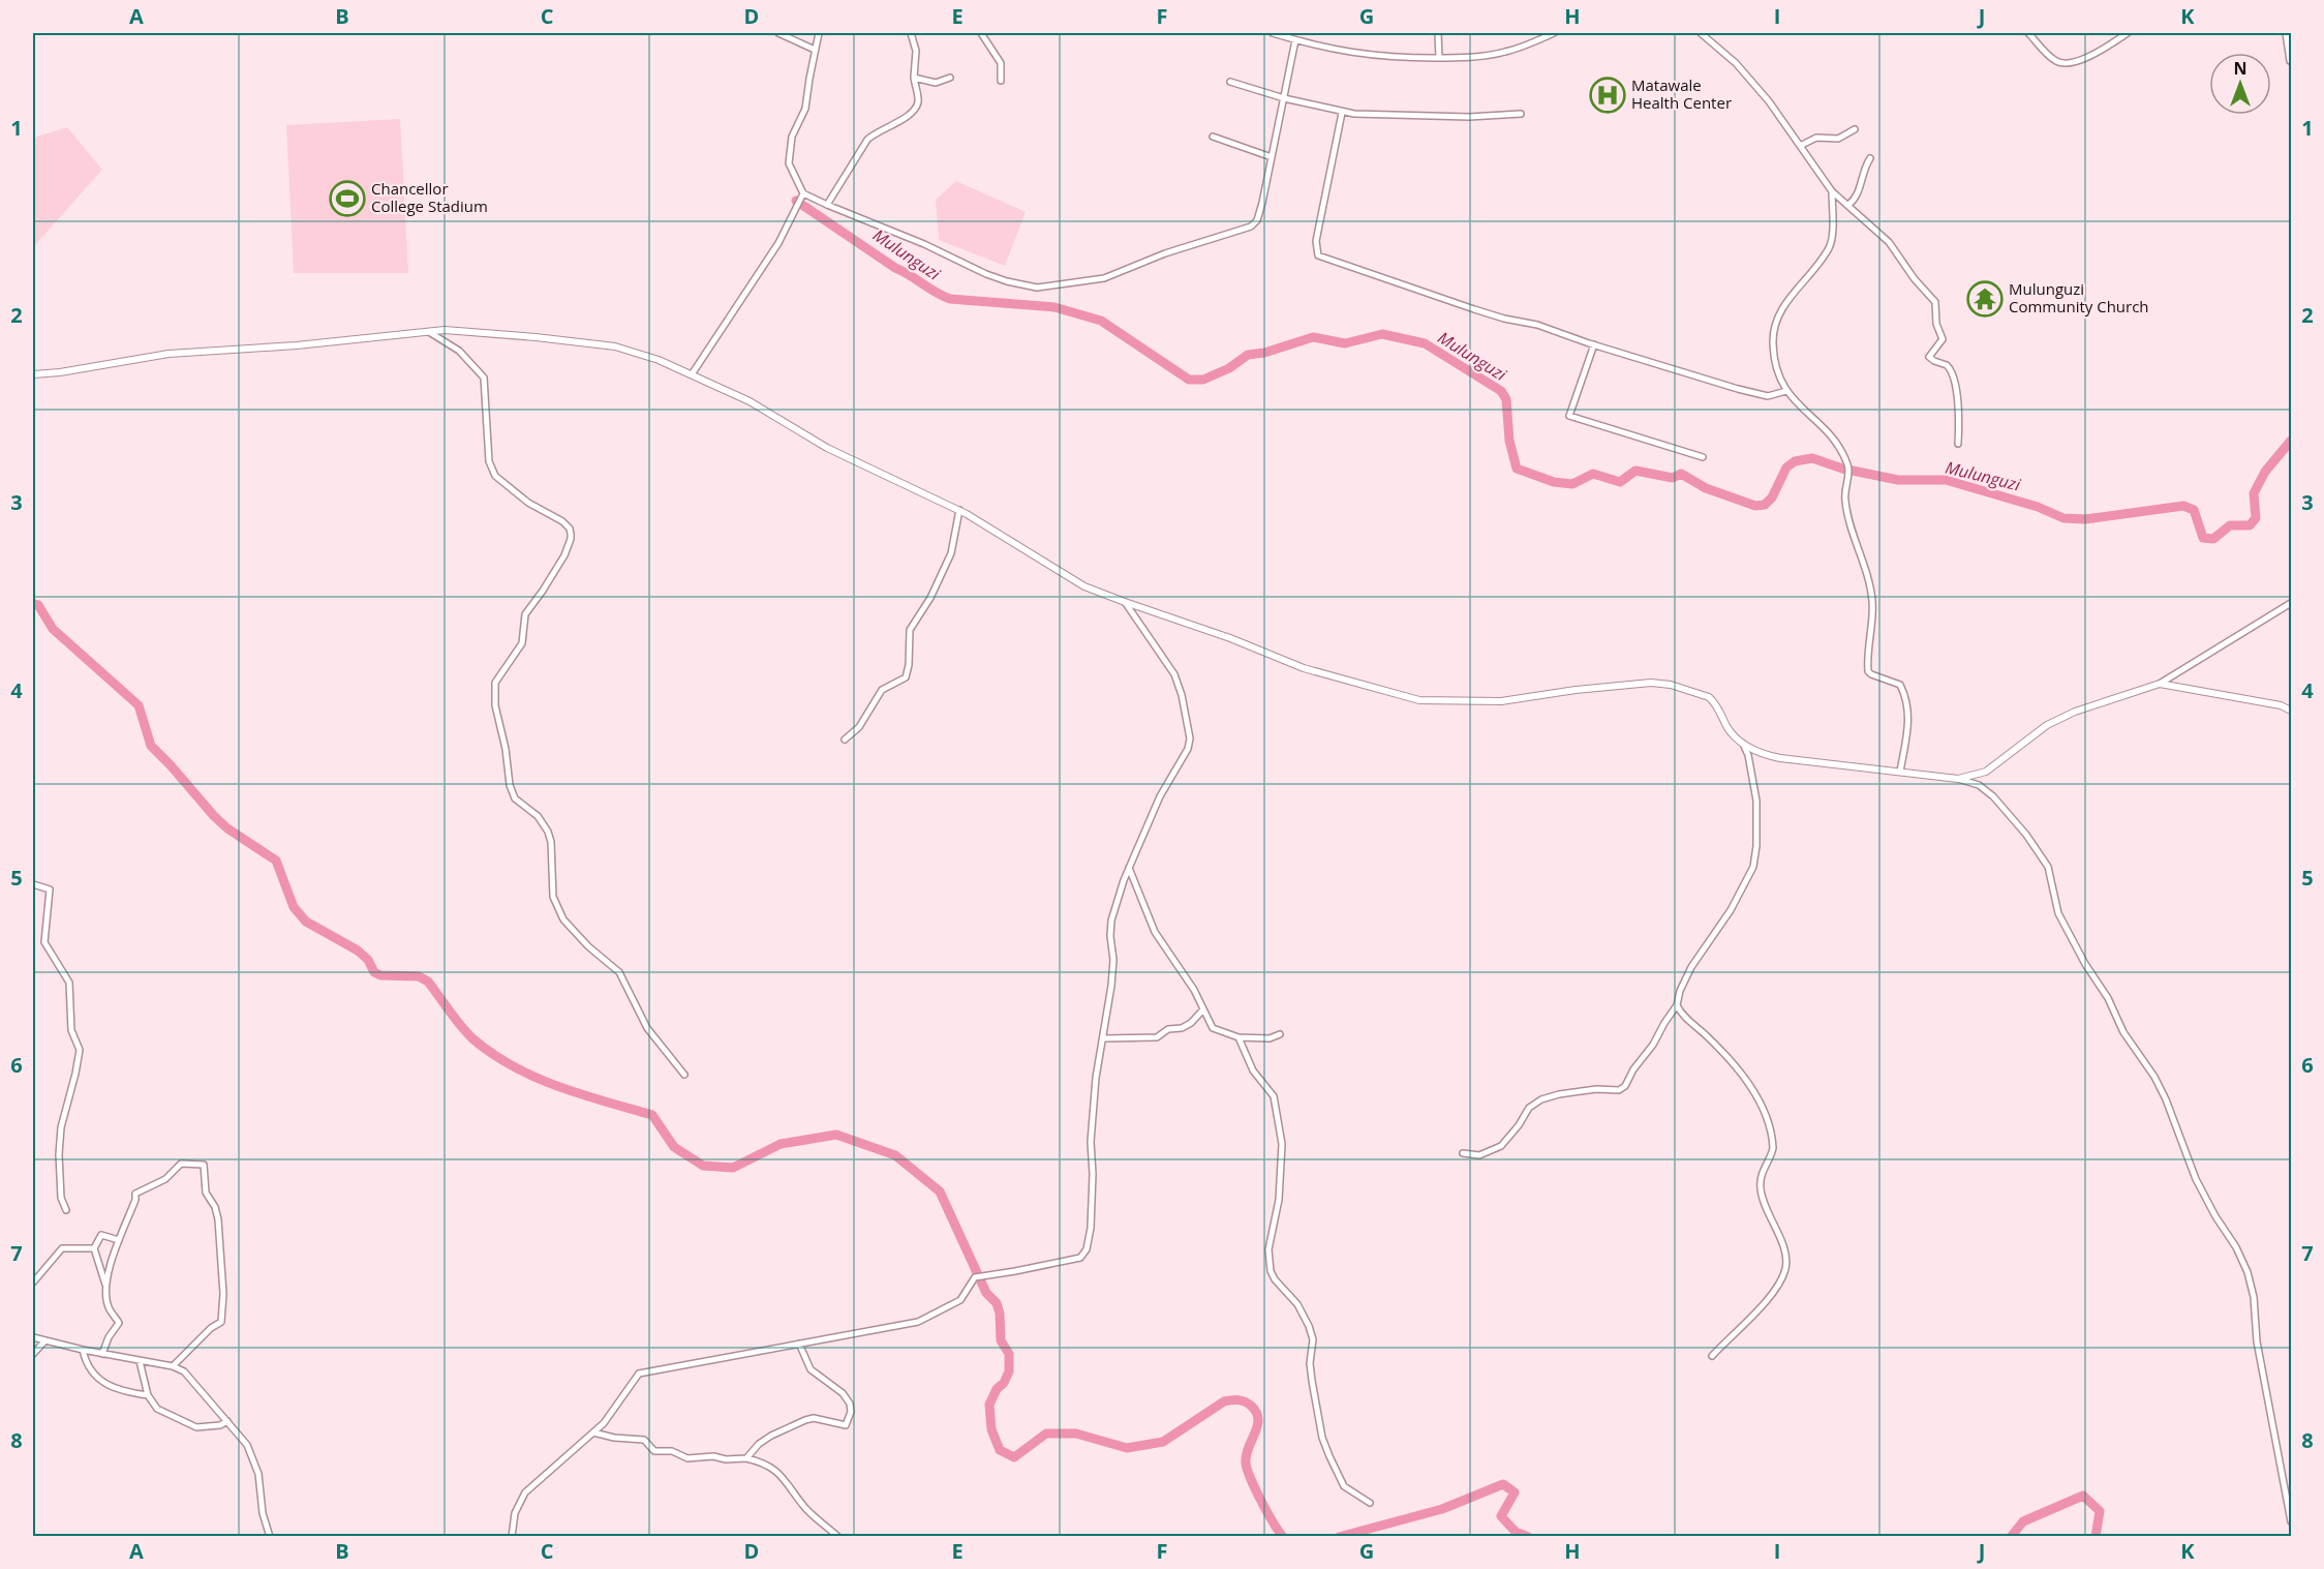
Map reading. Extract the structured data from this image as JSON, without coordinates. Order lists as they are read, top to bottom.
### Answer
{
  "water": ["Mulunguzi"],
  "places": {
    "hospital": ["Matawale Health Center"],
    "sports": ["Chancellor College Stadium"],
    "temple": ["Mulunguzi Community Church"]
  },
  "north": "top",
  "grid": {
    "columns": [
      "A",
      "B",
      "C",
      "D",
      "E",
      "F",
      "G",
      "H",
      "I",
      "J",
      "K"
    ],
    "rows": [
      "1",
      "2",
      "3",
      "4",
      "5",
      "6",
      "7",
      "8"
    ]
  }
}
